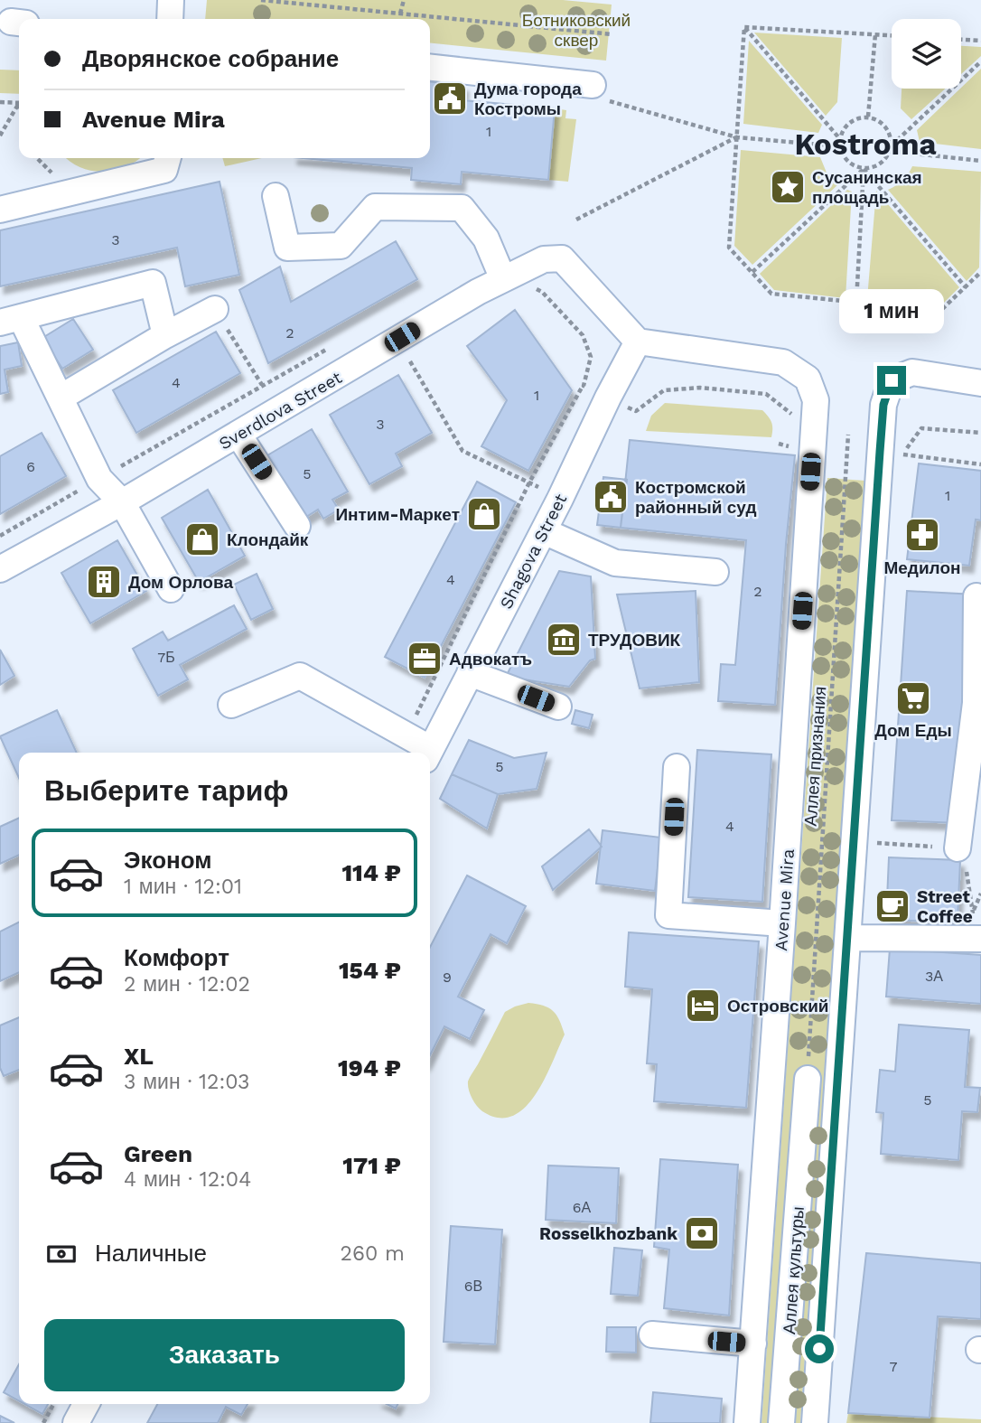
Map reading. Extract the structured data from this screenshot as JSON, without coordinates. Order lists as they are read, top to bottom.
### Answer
{
  "streets": {
    "street": [
      "Sverdlova Street",
      "Shagova Street",
      "Avenue Mira",
      "Аллея культуры"
    ],
    "path": ["Аллея признания"]
  },
  "crossings": [
    ["Sverdlova Street", "Shagova Street"],
    ["Sverdlova Street", "Avenue Mira"],
    ["Shagova Street", "Avenue Mira"],
    ["Аллея признания", "Аллея культуры"]
  ],
  "districts": ["Kostroma"],
  "parks": ["Ботниковский сквер"],
  "places": {
    "public building": ["Дума города Костромы", "Костромской районный суд"],
    "place": ["Сусанинская площадь"],
    "shop": ["Интим-Маркет", "Клондайк"],
    "pharmacy": ["Медилон"],
    "building": ["Дом Орлова"],
    "museum": ["ТРУДОВИК"],
    "office": ["Адвокатъ"],
    "supermarket": ["Дом Еды"],
    "cafe": ["Street Coffee"],
    "hotel": ["Островский"],
    "bank": ["Rosselkhozbank"]
  },
  "house_numbers": [
    "1",
    "3",
    "2",
    "4",
    "1",
    "3",
    "6",
    "5",
    "1",
    "4",
    "2",
    "7Б",
    "5",
    "4",
    "3А",
    "9",
    "5",
    "6А",
    "6В",
    "7"
  ],
  "page": {
    "banner": ["Дворянское собрание", "Avenue Mira"],
    "bubble": "1 мин",
    "heading": "Выберите тариф",
    "list": [
      {
        "name": "Эконом",
        "note": "1 мин · 12:01",
        "value": "114 ₽"
      },
      {
        "name": "Комфорт",
        "note": "2 мин · 12:02",
        "value": "154 ₽"
      },
      {
        "name": "XL",
        "note": "3 мин · 12:03",
        "value": "194 ₽"
      },
      {
        "name": "Green",
        "note": "4 мин · 12:04",
        "value": "171 ₽"
      }
    ],
    "pay": ["Наличные", "260 m"],
    "buttons": "Заказать"
  }
}
